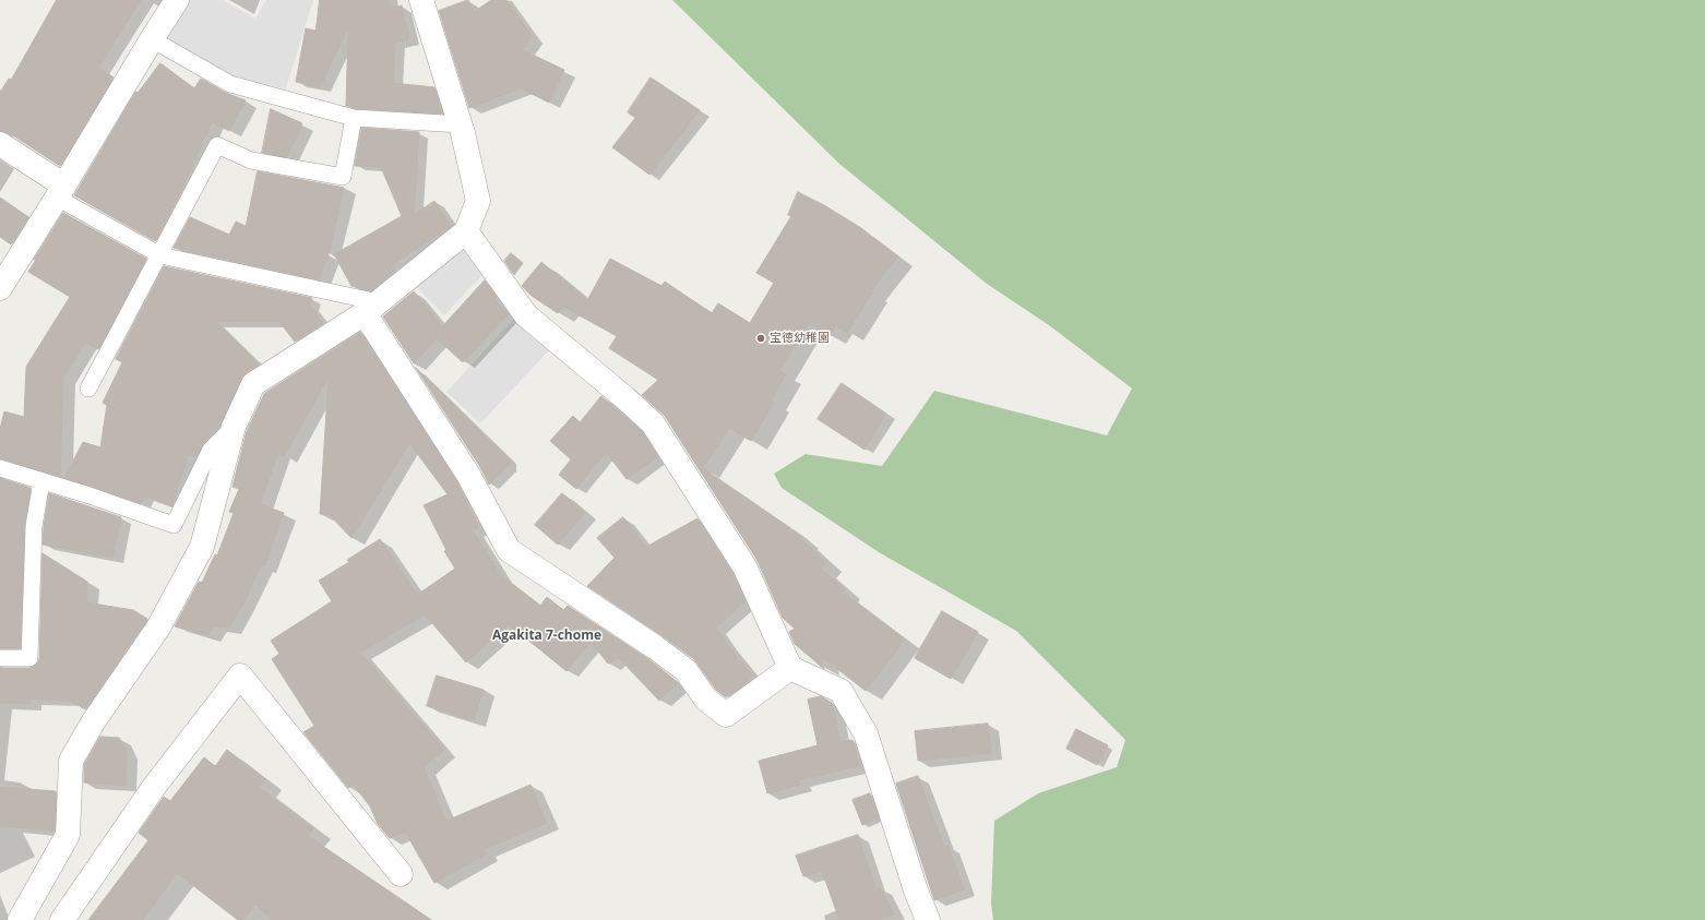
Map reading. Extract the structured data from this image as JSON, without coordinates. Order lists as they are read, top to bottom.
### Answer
{
  "districts": ["Agakita 7-chome"],
  "places": ["宝徳幼稚園"]
}
